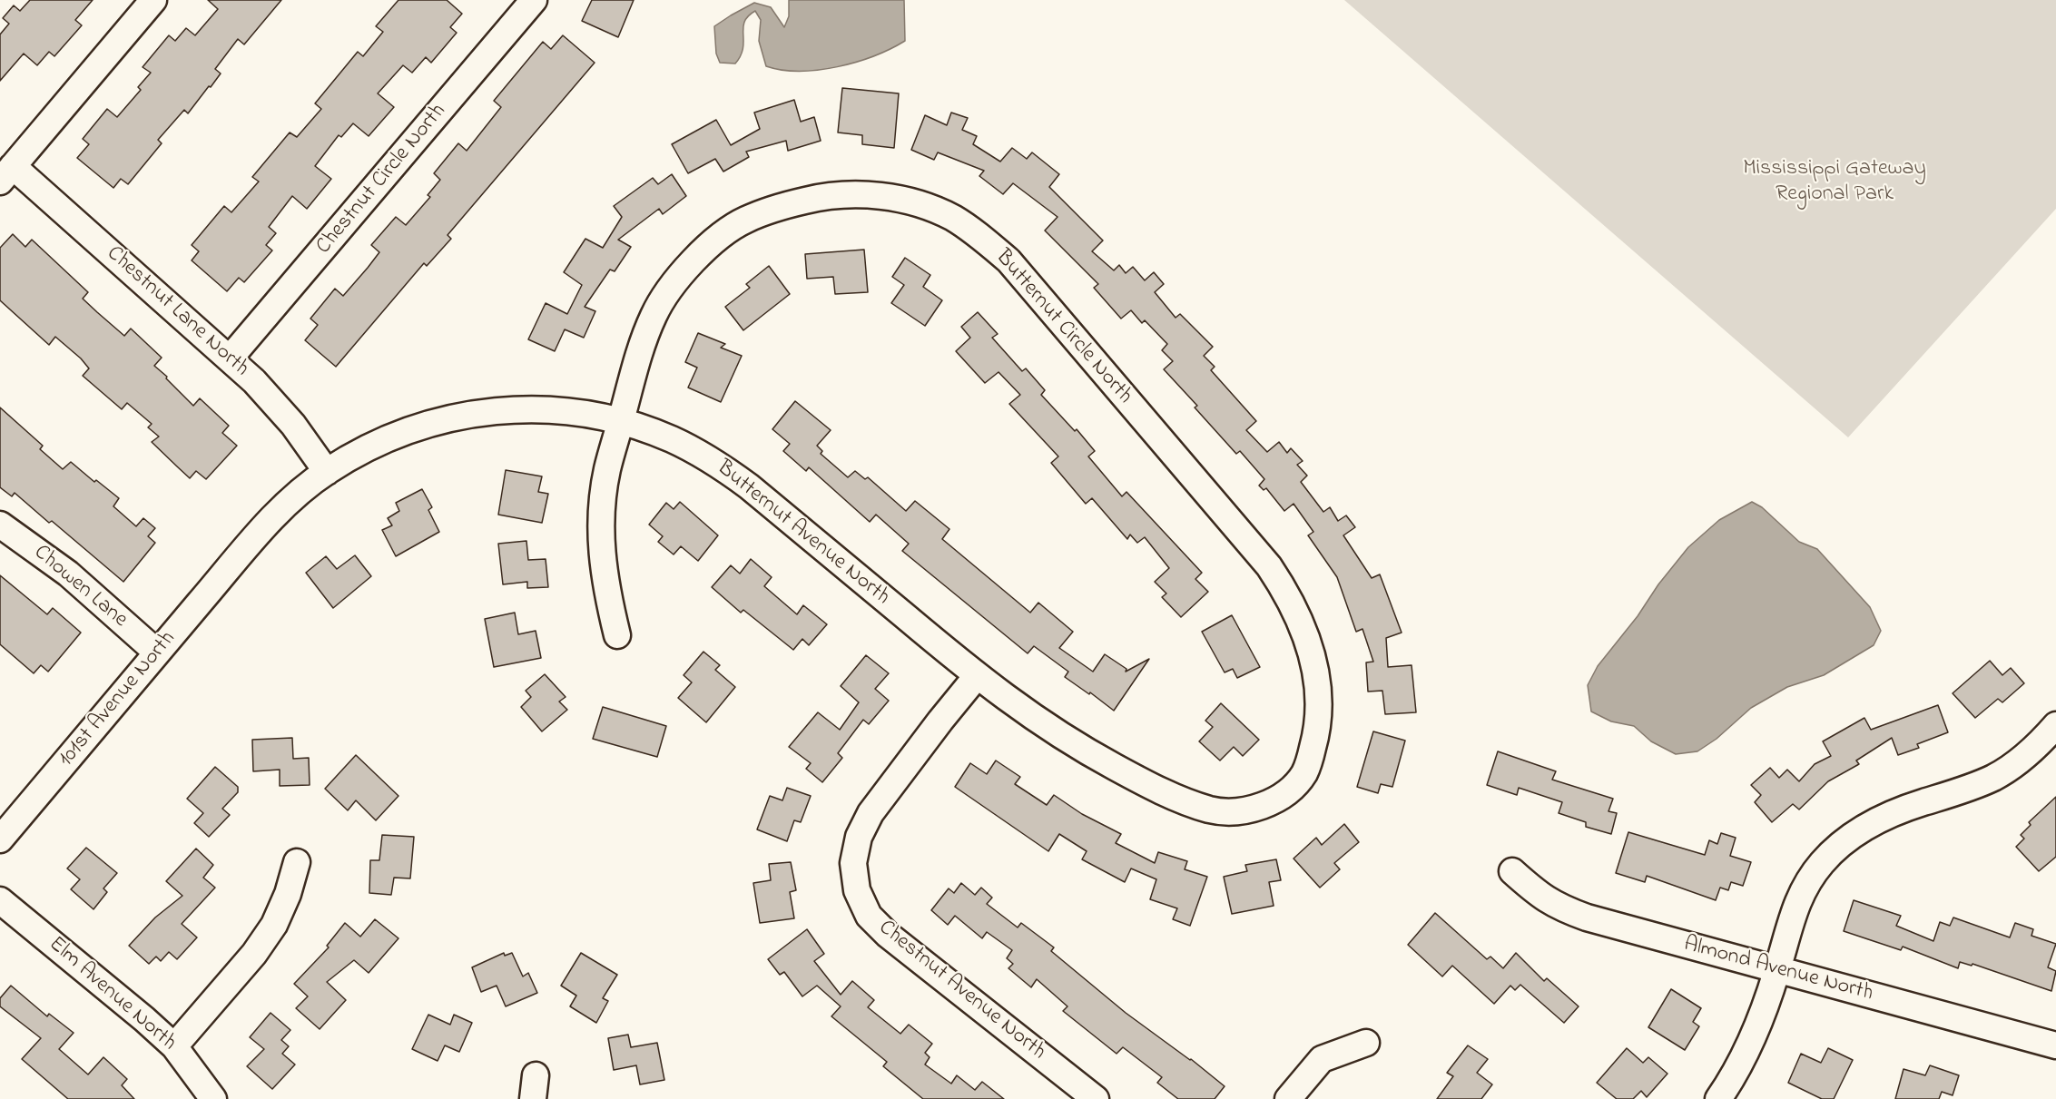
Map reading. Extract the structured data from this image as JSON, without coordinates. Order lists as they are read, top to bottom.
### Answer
{
  "streets": {
    "street": [
      "Chestnut Circle North",
      "Chestnut Lane North",
      "Butternut Circle North",
      "Butternut Avenue North",
      "Chowen Lane",
      "101st Avenue North",
      "Almond Avenue North",
      "Chestnut Avenue North",
      "Elm Avenue North"
    ]
  },
  "crossings": [
    ["Chestnut Circle North", "Chestnut Lane North"],
    ["Chestnut Lane North", "Butternut Avenue North"],
    ["Butternut Circle North", "Butternut Avenue North"],
    ["Butternut Avenue North", "101st Avenue North"],
    ["Butternut Avenue North", "Chestnut Avenue North"],
    ["Chowen Lane", "101st Avenue North"]
  ],
  "parks": ["Mississippi Gateway Regional Park"]
}
